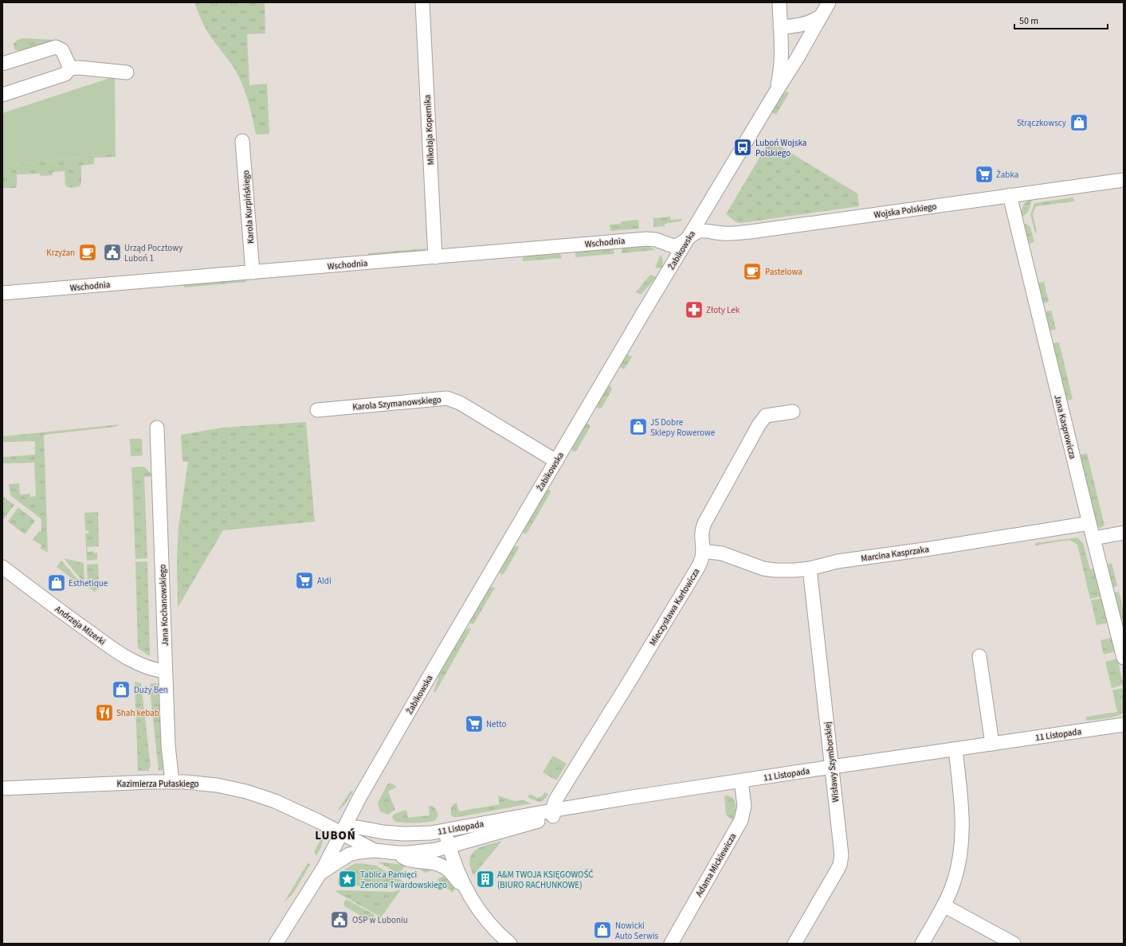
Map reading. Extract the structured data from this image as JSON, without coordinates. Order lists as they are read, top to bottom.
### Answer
{
  "streets": {
    "street": [
      "Mikołaja Kopernika",
      "Karola Kurpińskiego",
      "Wojska Polskiego",
      "Wschodnia",
      "Żabikowska",
      "Karola Szymanowskiego",
      "Jana Kasprowicza",
      "Marcina Kasprzaka",
      "Jana Kochanowskiego",
      "Mieczysława Karłowicza",
      "Andrzeja Mizerki",
      "11 Listopada",
      "Wisławy Szymborskiej",
      "Kazimierza Pułaskiego",
      "Adama Mickiewicza"
    ]
  },
  "crossings": [
    ["Mikołaja Kopernika", "Wschodnia"],
    ["Karola Kurpińskiego", "Wschodnia"],
    ["Wojska Polskiego", "Wschodnia"],
    ["Wojska Polskiego", "Żabikowska"],
    ["Wojska Polskiego", "Jana Kasprowicza"],
    ["Wschodnia", "Żabikowska"],
    ["Żabikowska", "Karola Szymanowskiego"],
    ["Żabikowska", "11 Listopada"],
    ["Żabikowska", "Kazimierza Pułaskiego"],
    ["Jana Kasprowicza", "Marcina Kasprzaka"],
    ["Marcina Kasprzaka", "Mieczysława Karłowicza"],
    ["Marcina Kasprzaka", "Wisławy Szymborskiej"],
    ["Jana Kochanowskiego", "Andrzeja Mizerki"],
    ["Jana Kochanowskiego", "Kazimierza Pułaskiego"],
    ["Mieczysława Karłowicza", "11 Listopada"],
    ["11 Listopada", "Wisławy Szymborskiej"],
    ["11 Listopada", "Kazimierza Pułaskiego"],
    ["11 Listopada", "Adama Mickiewicza"]
  ],
  "districts": ["LUBOŃ"],
  "places": {
    "shop": [
      "Strączkowscy",
      "JS Dobre Sklepy Rowerowe",
      "Esthetique",
      "Duży Ben",
      "Nowicki Auto Serwis"
    ],
    "bus stop": ["Luboń Wojska Polskiego"],
    "supermarket": ["Żabka", "Aldi", "Netto"],
    "cafe": ["Krzyżan", "Pastelowa"],
    "public building": ["Urząd Pocztowy Luboń 1", "OSP w Luboniu"],
    "pharmacy": ["Złoty Lek"],
    "restaurant": ["Shah kebab"],
    "place": ["Tablica Pamięci Zenona Twardowskiego"],
    "building": ["A&M TWOJA KSIĘGOWOŚĆ (BIURO RACHUNKOWE)"]
  },
  "scale_bar": "50 m"
}
